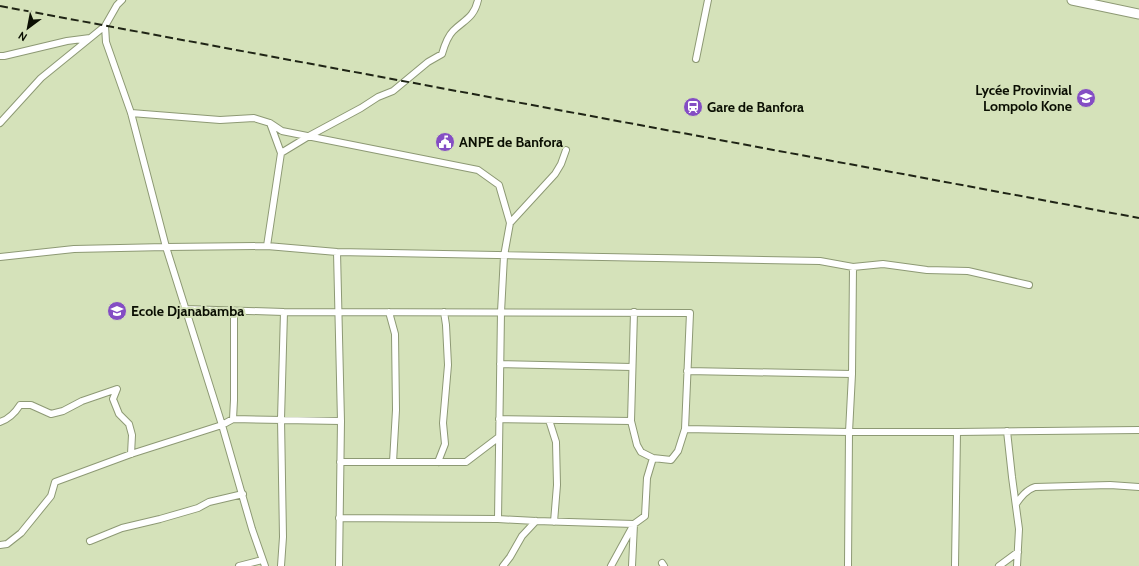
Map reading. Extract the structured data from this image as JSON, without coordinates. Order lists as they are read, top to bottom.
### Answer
{
  "places": {
    "school or university": ["Lycée Provinvial Lompolo Kone", "Ecole Djanabamba"],
    "station": ["Gare de Banfora"],
    "public building": ["ANPE de Banfora"]
  },
  "north": "bottom left"
}
